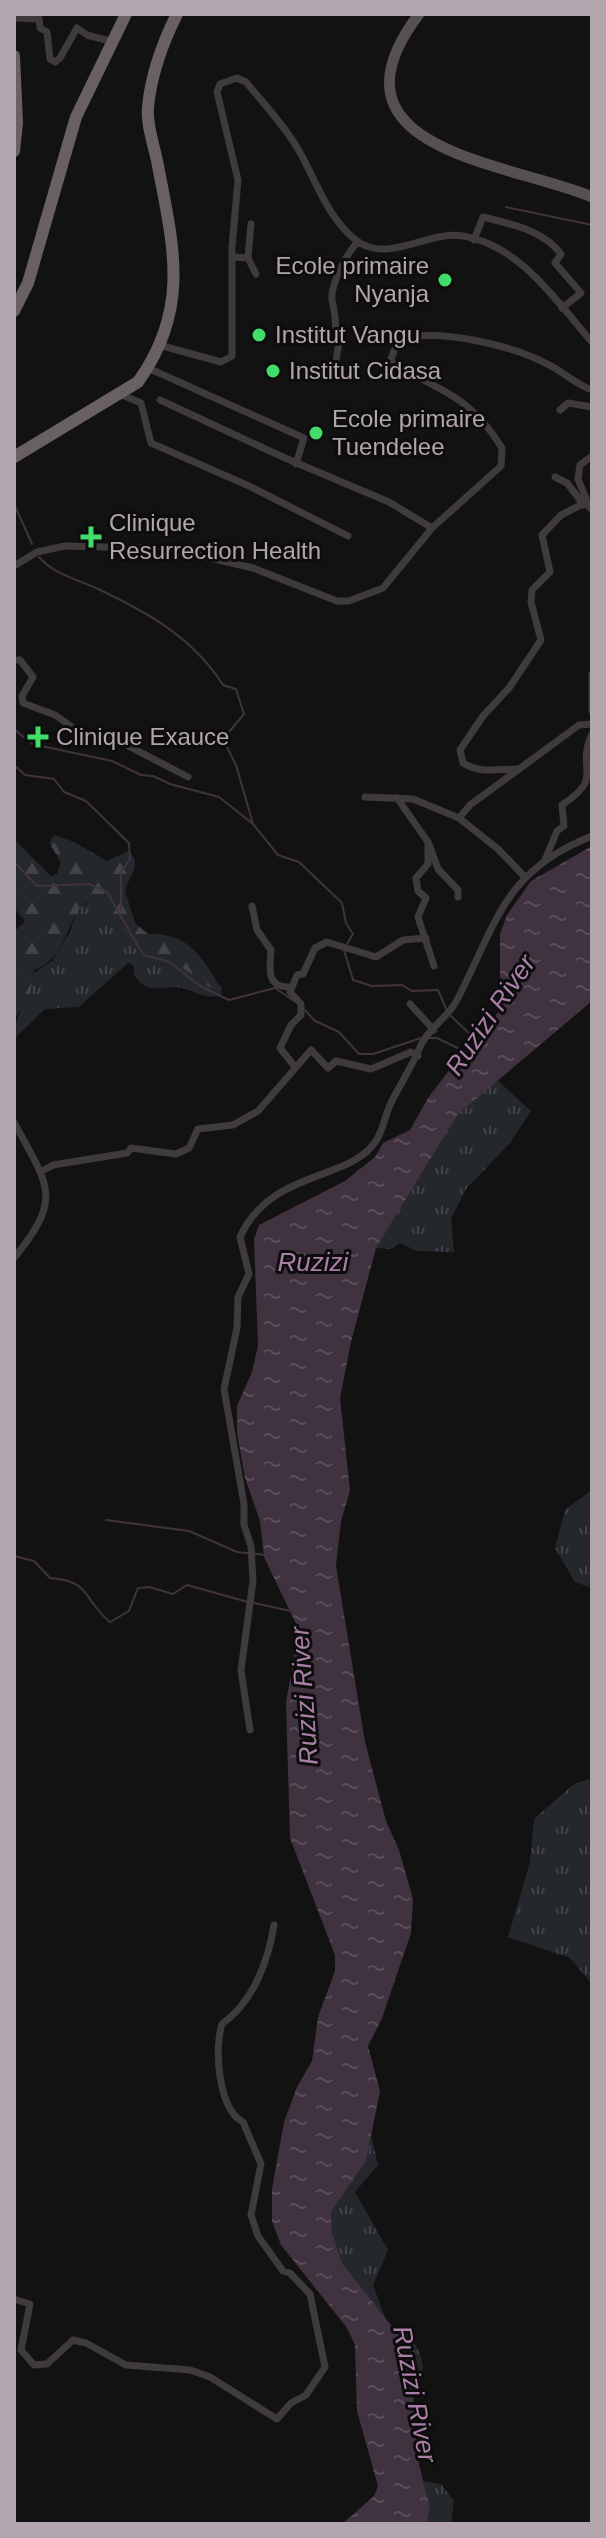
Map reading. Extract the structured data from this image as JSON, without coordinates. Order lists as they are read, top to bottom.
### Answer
{
  "water": ["Ruzizi River", "Ruzizi"],
  "places": {
    "other": [
      "Ecole primaire Nyanja",
      "Institut Vangu",
      "Institut Cidasa",
      "Ecole primaire Tuendelee"
    ],
    "health": ["Clinique Resurrection Health", "Clinique Exauce"]
  }
}
